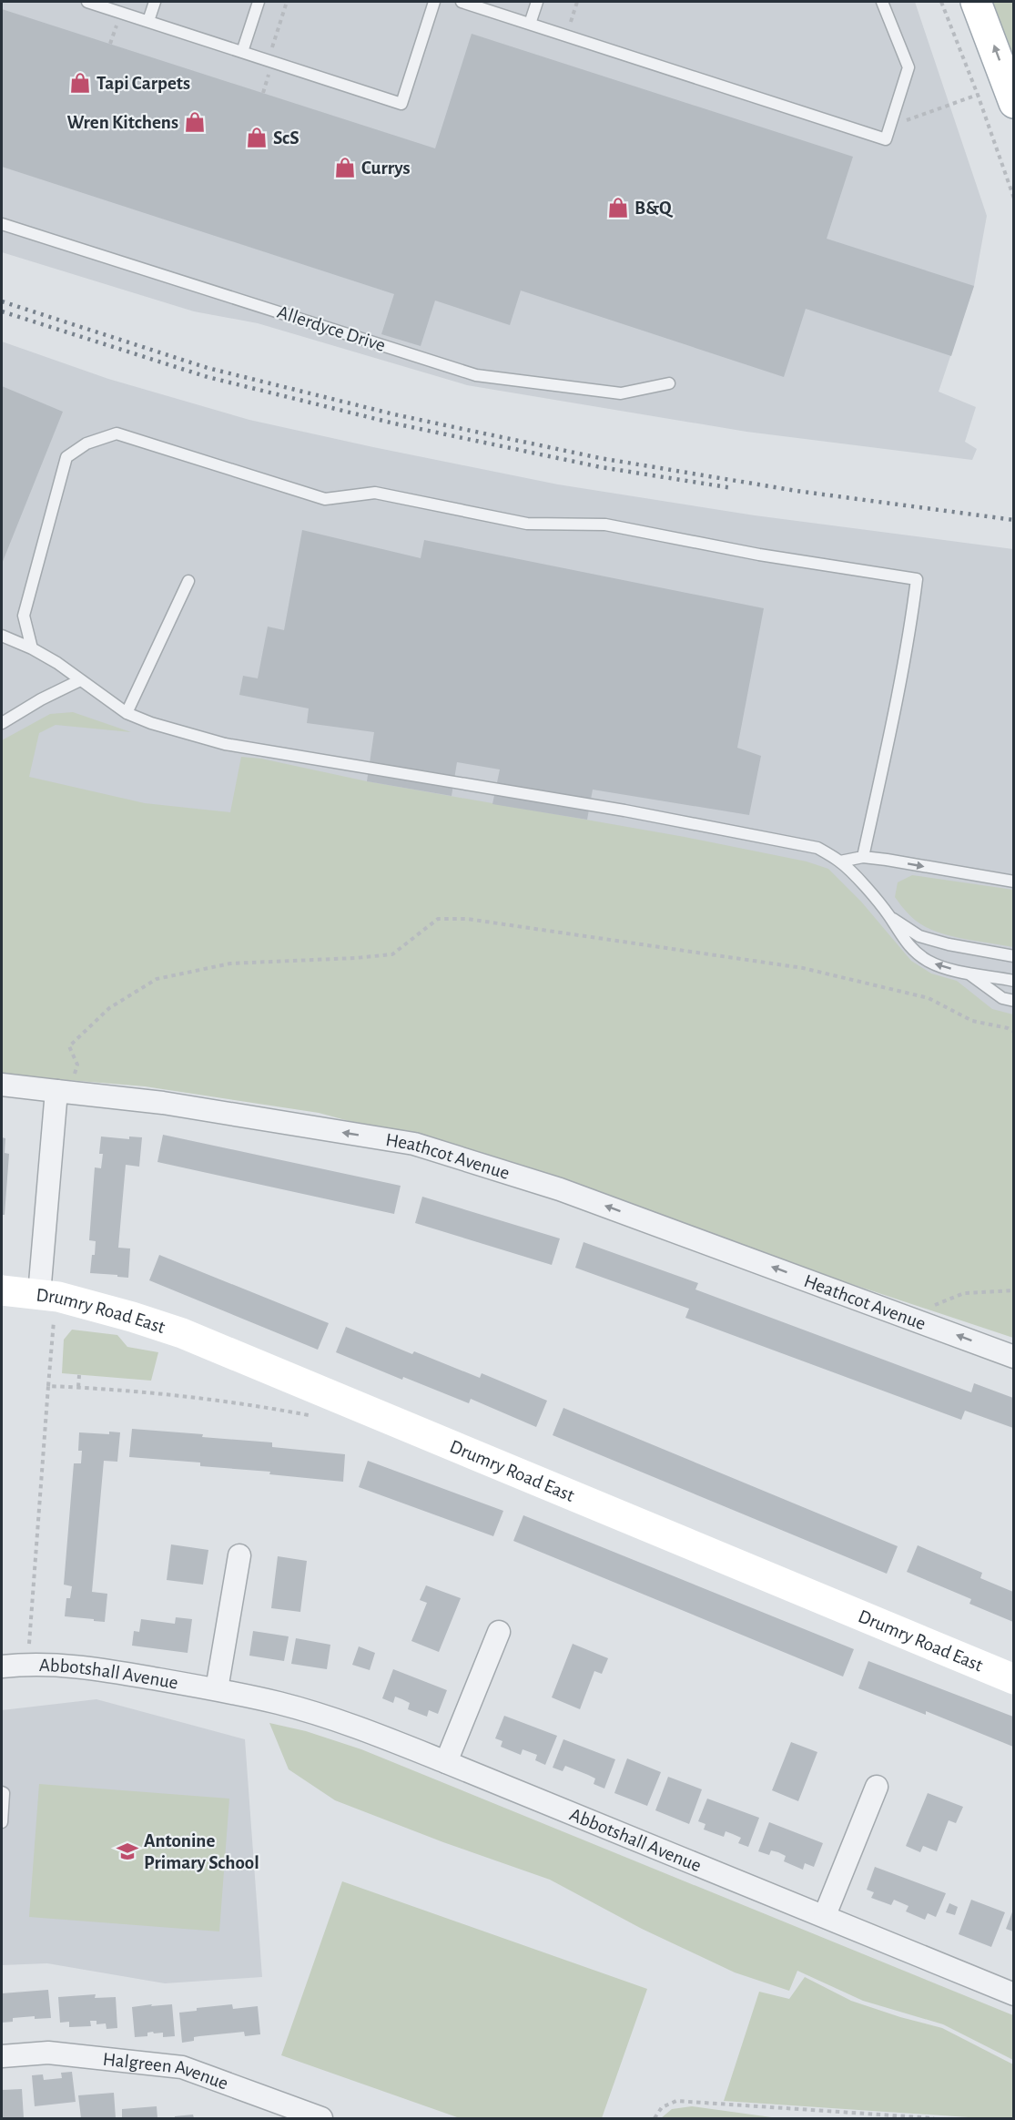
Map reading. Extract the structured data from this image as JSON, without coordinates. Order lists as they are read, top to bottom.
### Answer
{
  "streets": {
    "street": [
      "Heathcot Avenue",
      "Drumry Road East",
      "Abbotshall Avenue",
      "Halgreen Avenue"
    ],
    "lane": ["Allerdyce Drive"]
  },
  "one_way": ["Heathcot Avenue"],
  "places": {
    "shop": [
      "Tapi Carpets",
      "Wren Kitchens",
      "ScS",
      "Currys",
      "B&Q"
    ],
    "school or university": ["Antonine Primary School"]
  }
}
